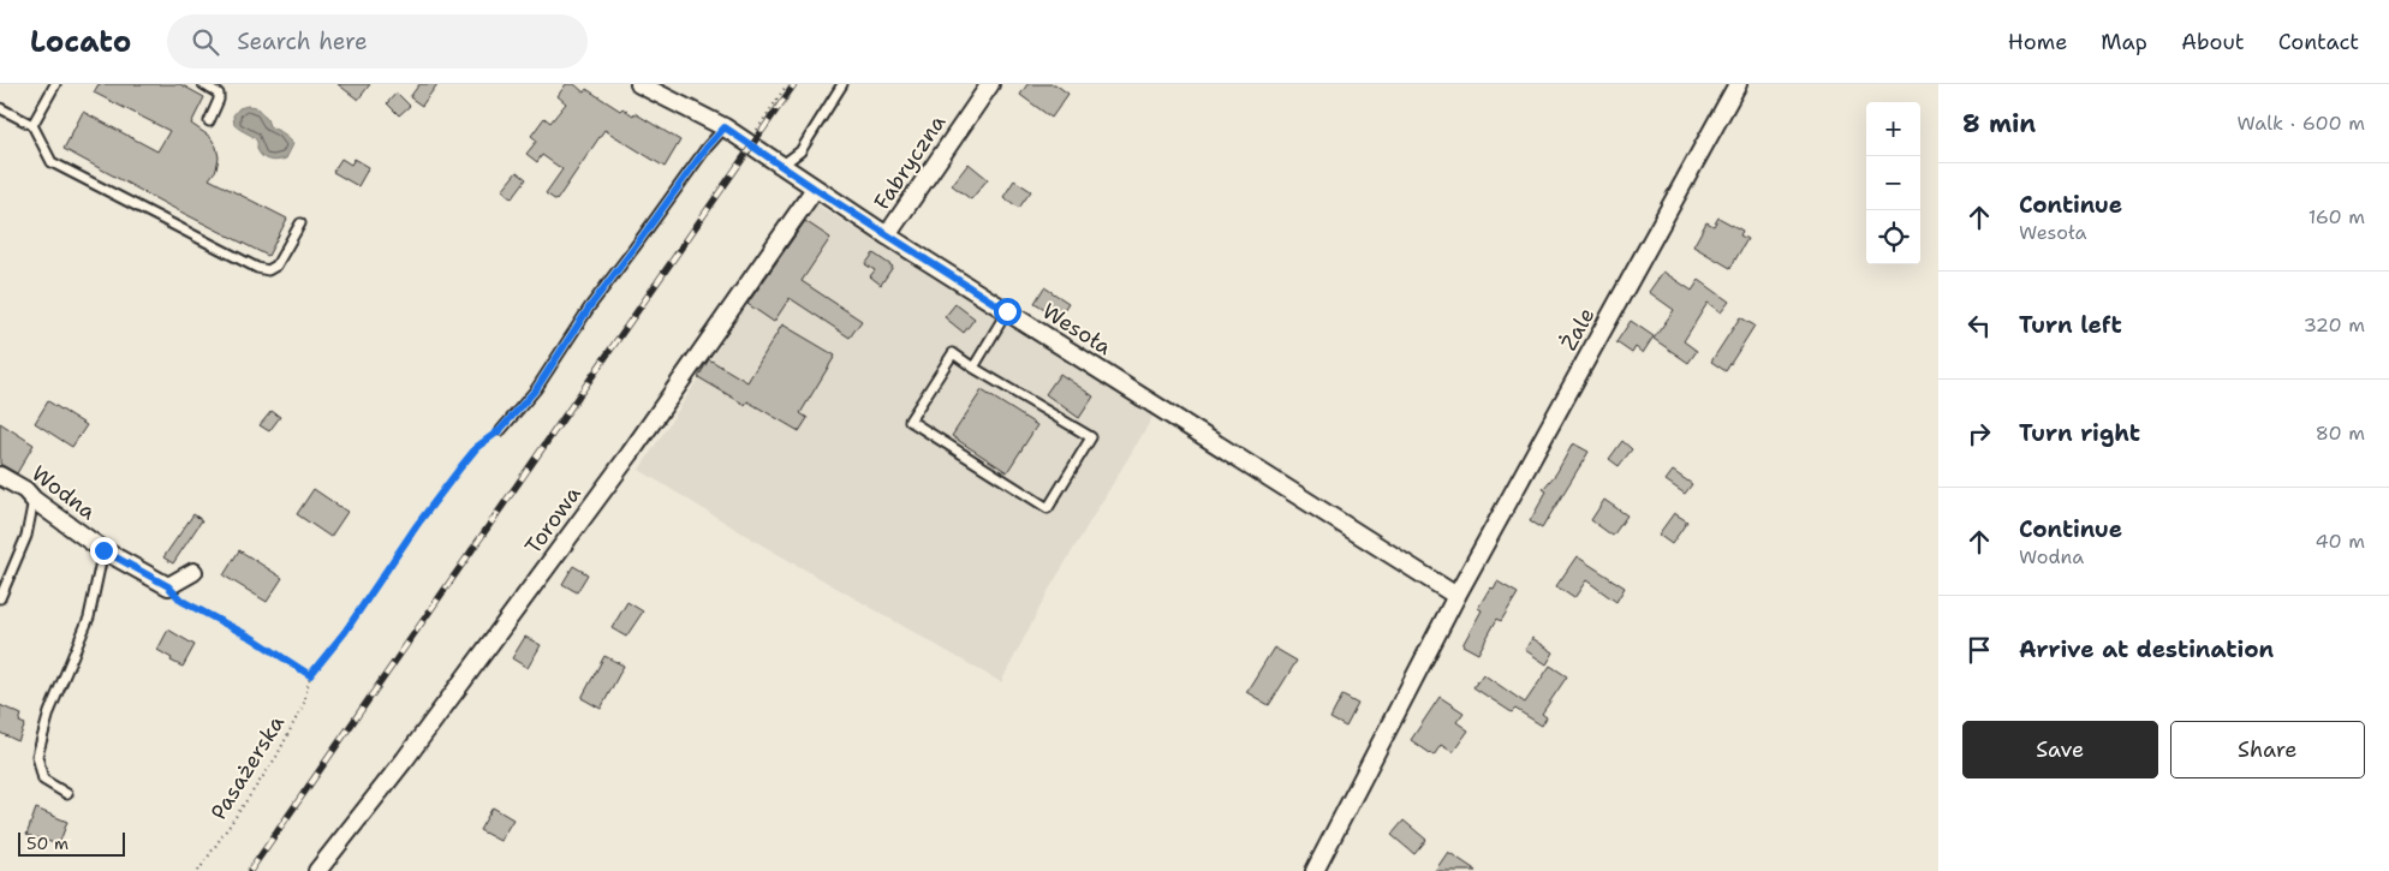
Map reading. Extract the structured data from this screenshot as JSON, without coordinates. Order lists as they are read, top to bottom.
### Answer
{
  "streets": {
    "street": [
      "Fabryczna",
      "Wesoła",
      "Żale",
      "Wodna",
      "Torowa"
    ],
    "path": ["Pasażerska"]
  },
  "crossings": [
    ["Fabryczna", "Wesoła"],
    ["Wesoła", "Żale"],
    ["Wesoła", "Torowa"]
  ],
  "scale_bar": "50 m",
  "page": {
    "header": "Locato",
    "search": "Search here",
    "nav": [
      "Home",
      "Map",
      "About",
      "Contact"
    ],
    "heading": ["8 min", "Walk · 600 m"],
    "map_buttons": ["+", "−"],
    "list": [
      ["Continue", "Wesoła", "160 m"],
      ["Turn left", "320 m"],
      ["Turn right", "80 m"],
      ["Continue", "Wodna", "40 m"],
      "Arrive at destination"
    ],
    "buttons": ["Save", "Share"],
    "scale": "50 m"
  }
}
